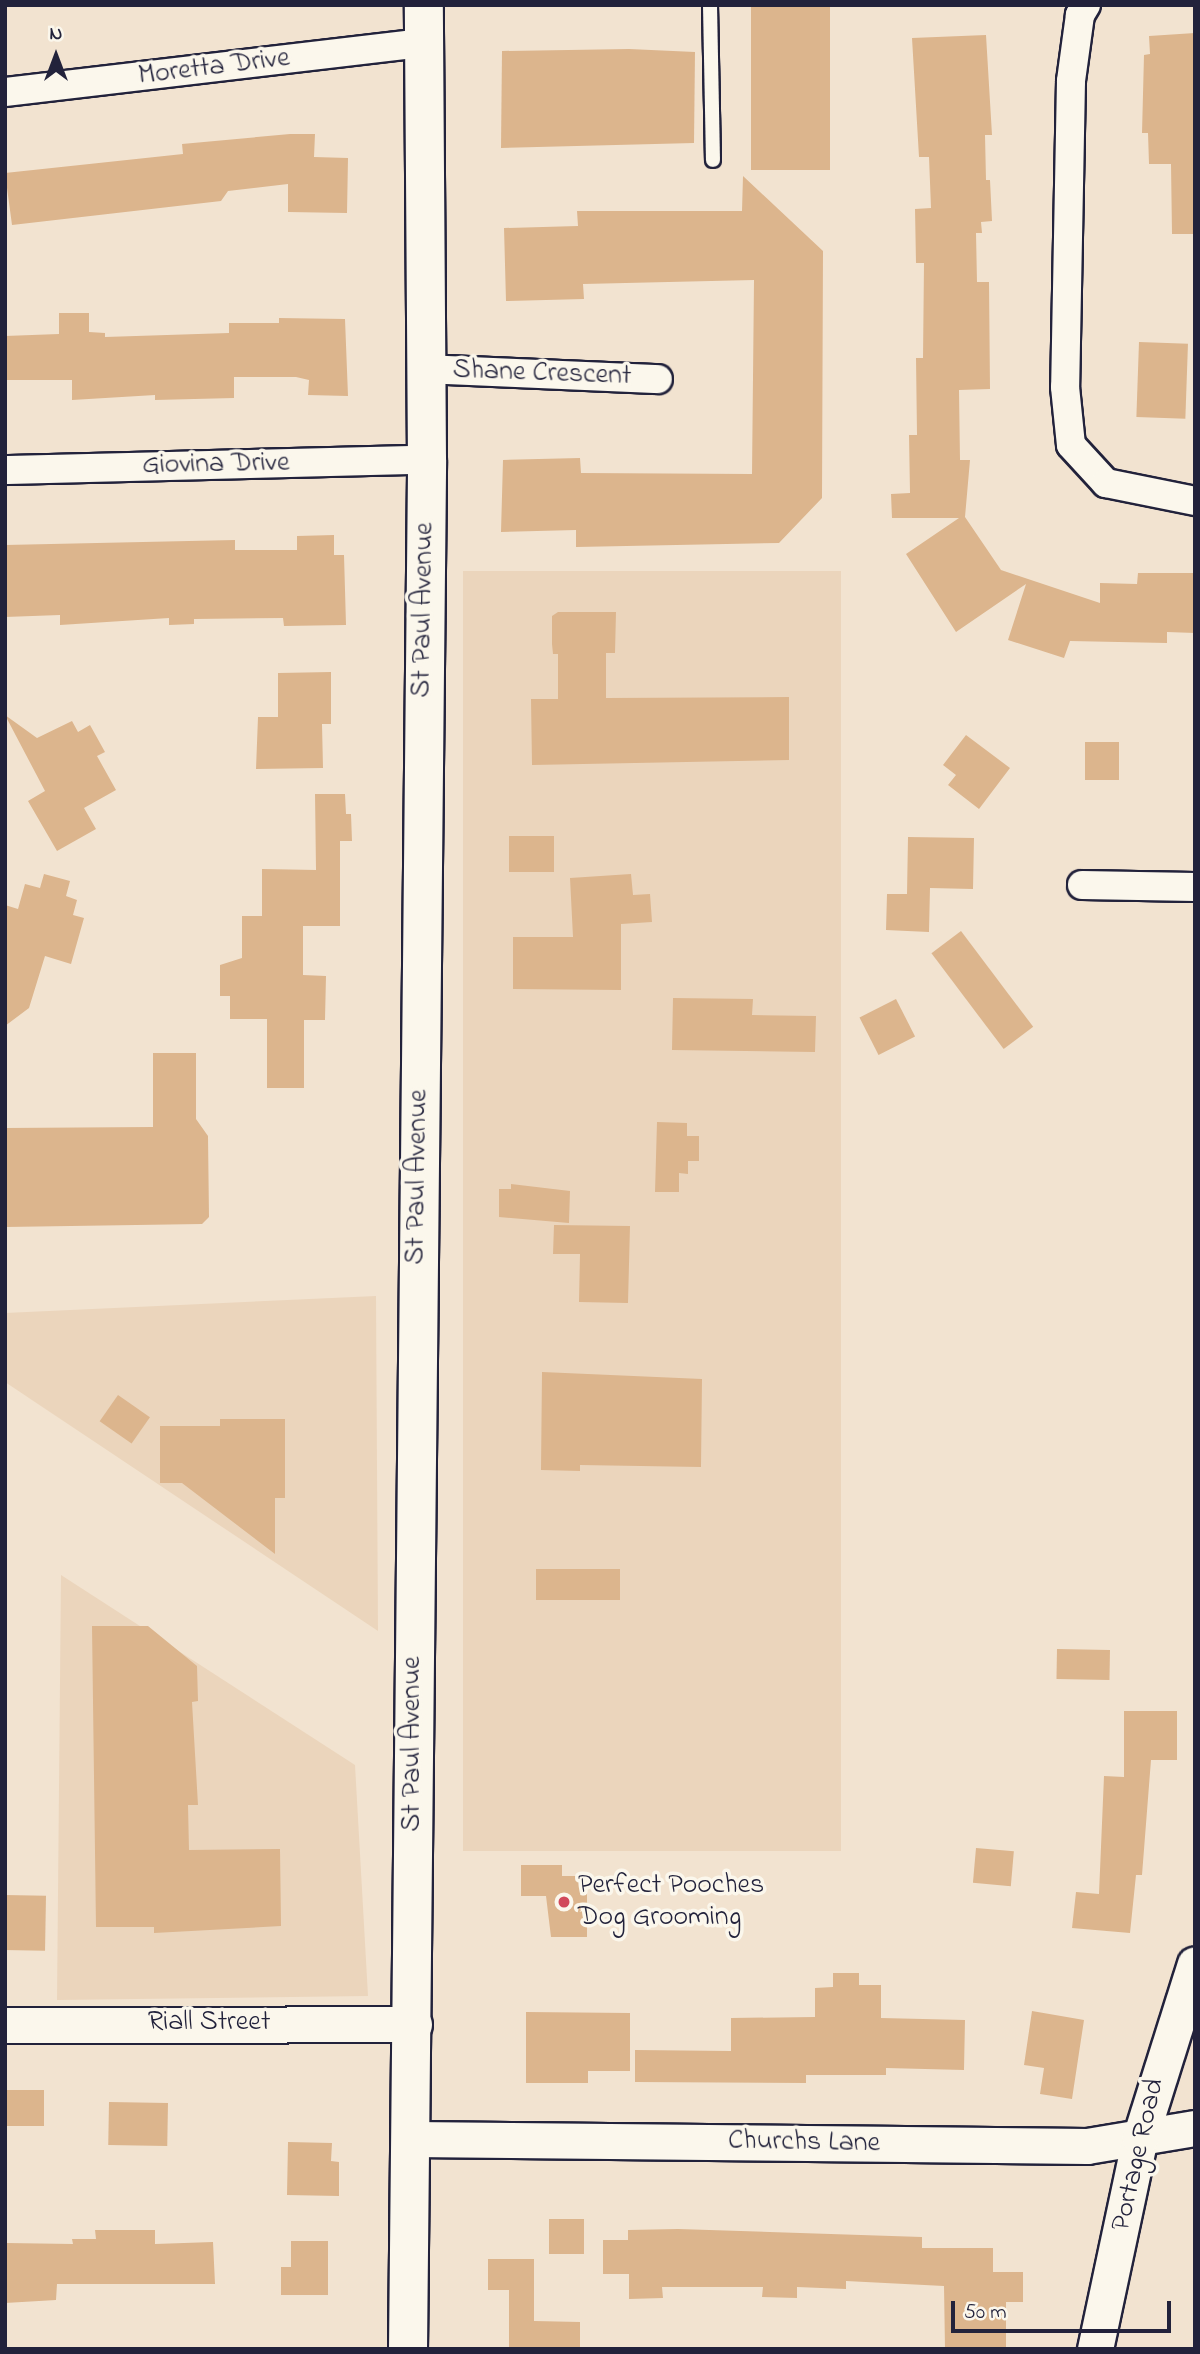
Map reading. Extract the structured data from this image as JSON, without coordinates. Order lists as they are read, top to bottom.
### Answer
{
  "streets": {
    "main road": ["St Paul Avenue"],
    "street": [
      "Moretta Drive",
      "Shane Crescent",
      "Giovina Drive",
      "Riall Street",
      "Churchs Lane",
      "Portage Road"
    ]
  },
  "crossings": [
    ["Moretta Drive", "St Paul Avenue"],
    ["Shane Crescent", "St Paul Avenue"],
    ["Giovina Drive", "St Paul Avenue"],
    ["St Paul Avenue", "Riall Street"],
    ["St Paul Avenue", "Churchs Lane"],
    ["Churchs Lane", "Portage Road"]
  ],
  "places": ["Perfect Pooches Dog Grooming"],
  "scale_bar": "50 m",
  "north": "top"
}
